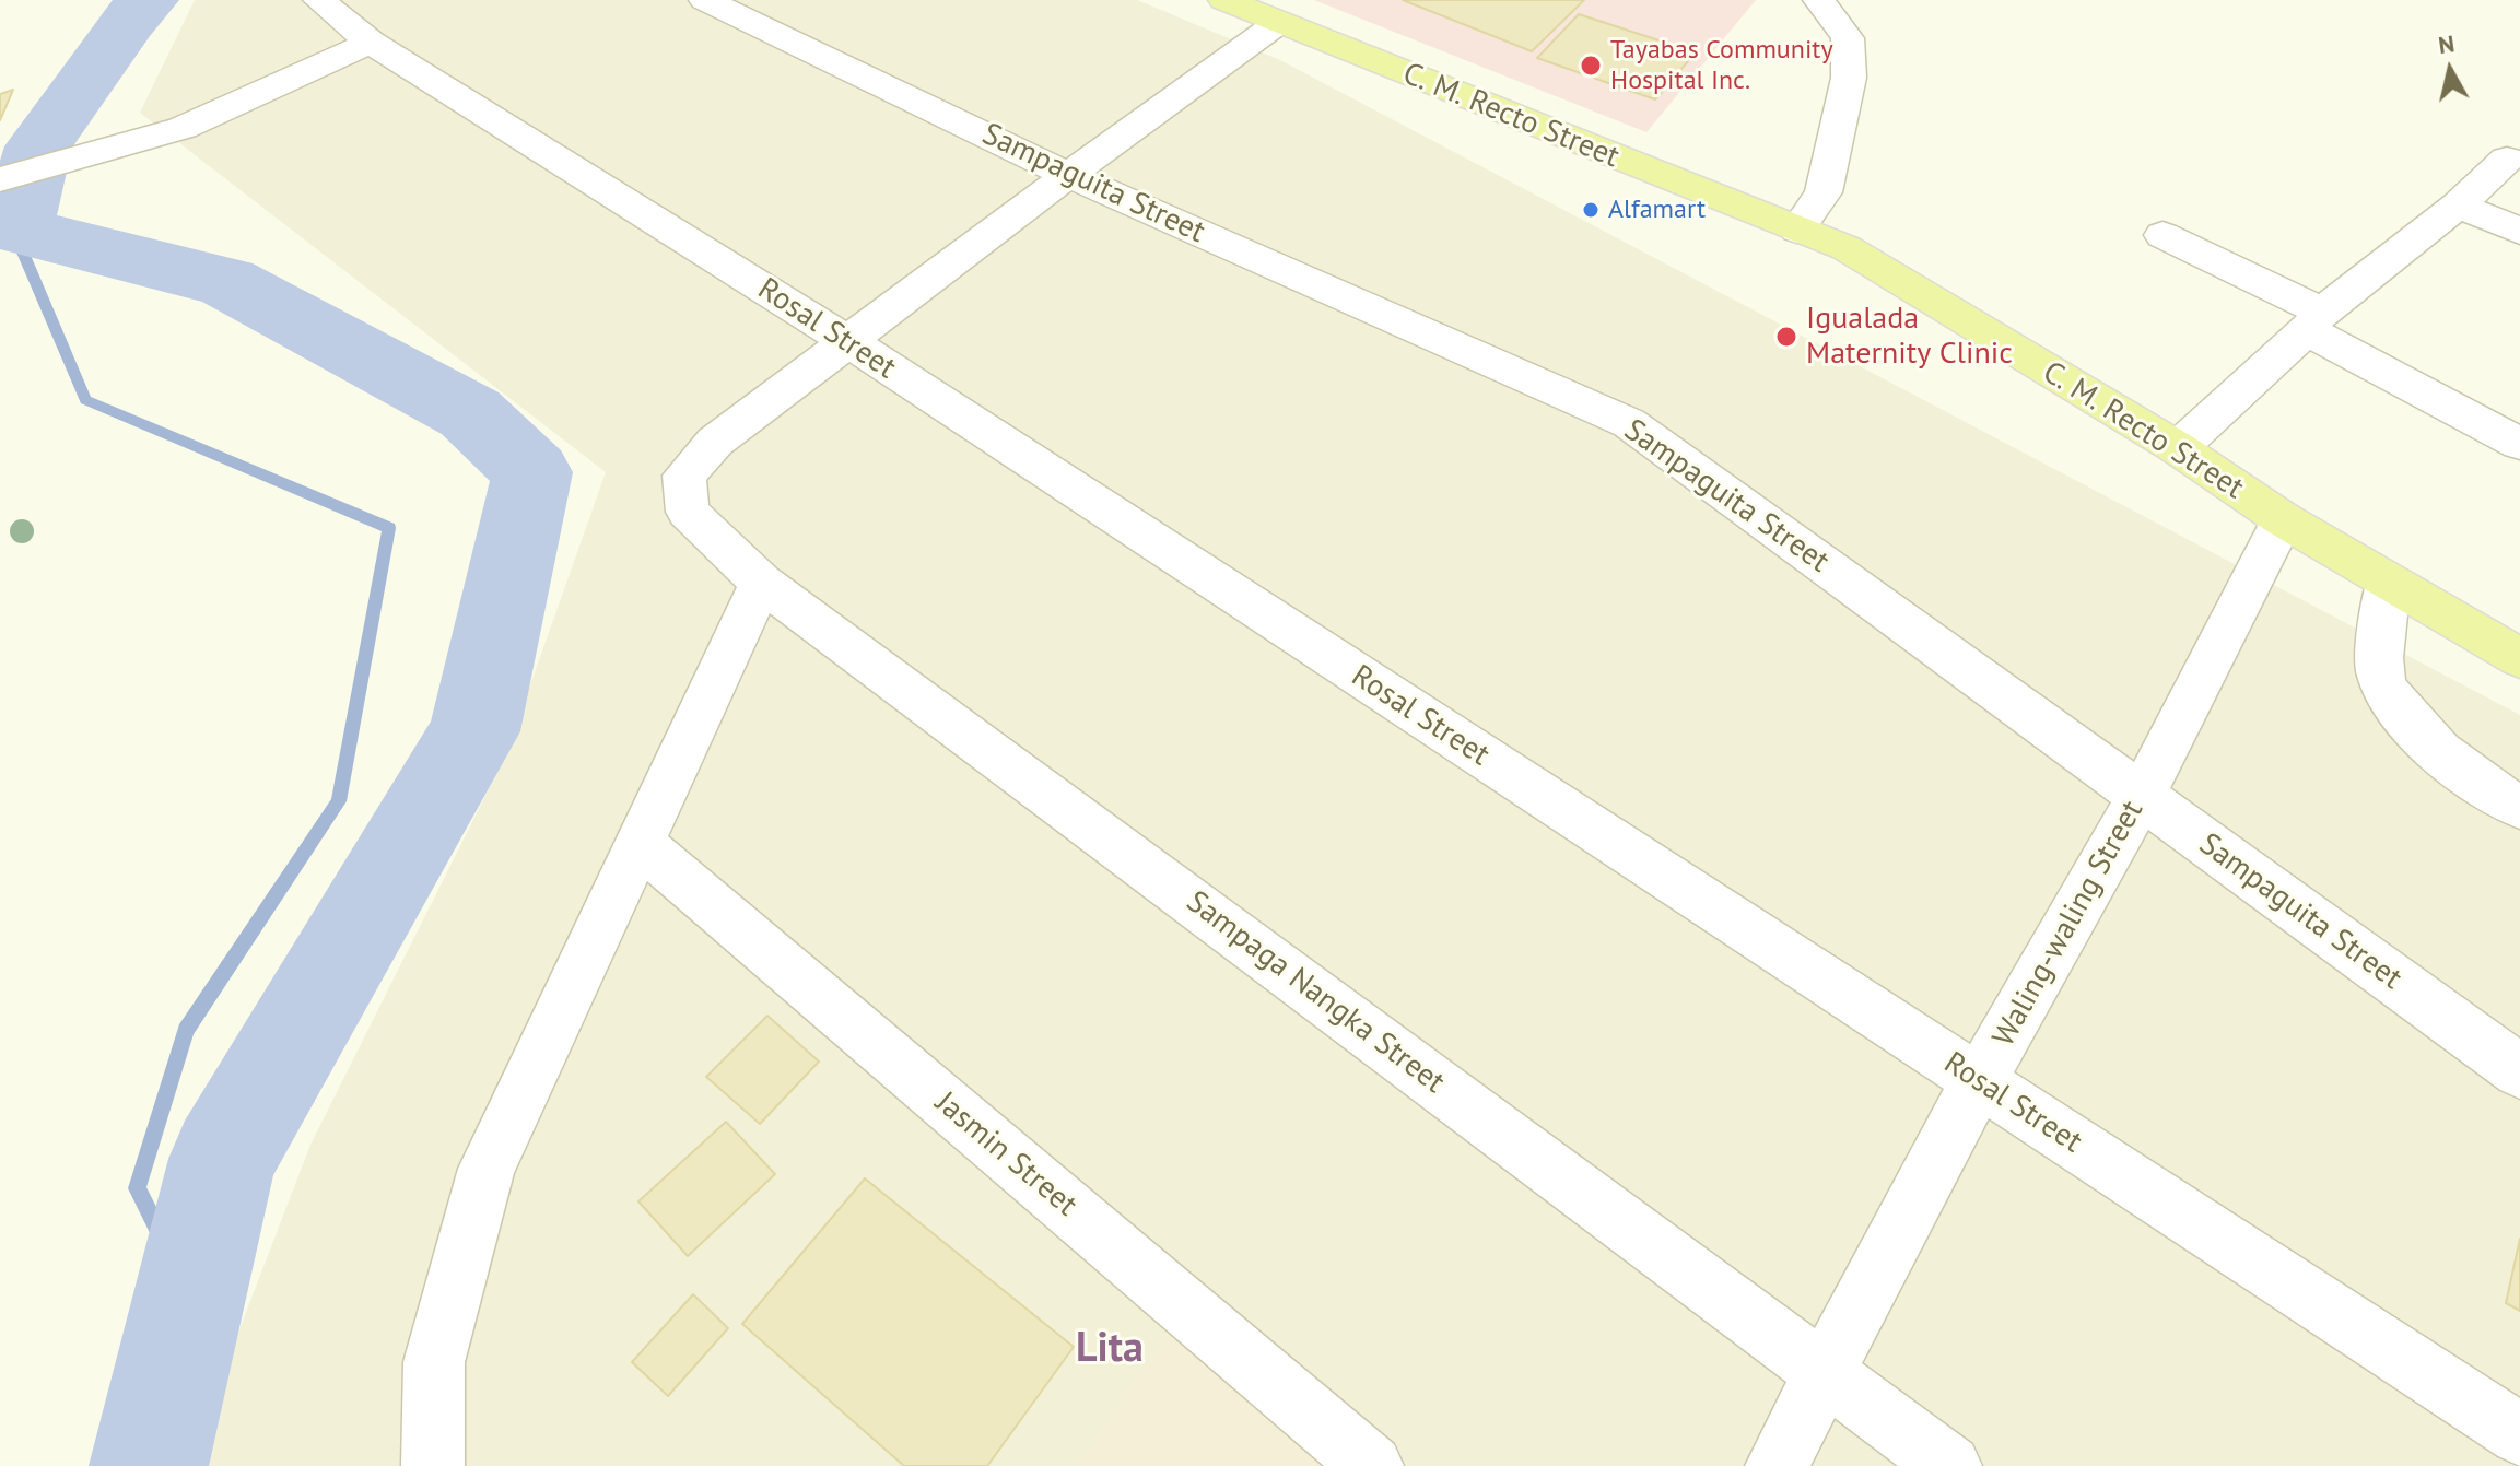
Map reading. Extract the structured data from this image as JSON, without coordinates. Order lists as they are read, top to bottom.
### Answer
{
  "streets": {
    "main road": ["C. M. Recto Street"],
    "street": [
      "Sampaguita Street",
      "Rosal Street",
      "Waling-waling Street",
      "Sampaga Nangka Street",
      "Jasmin Street"
    ]
  },
  "crossings": [
    ["C. M. Recto Street", "Waling-waling Street"],
    ["Sampaguita Street", "Waling-waling Street"],
    ["Rosal Street", "Waling-waling Street"],
    ["Rosal Street", "Sampaga Nangka Street"],
    ["Waling-waling Street", "Sampaga Nangka Street"]
  ],
  "districts": ["Lita"],
  "places": ["Tayabas Community Hospital Inc.", "Alfamart", "Igualada Maternity Clinic"],
  "north": "top"
}
